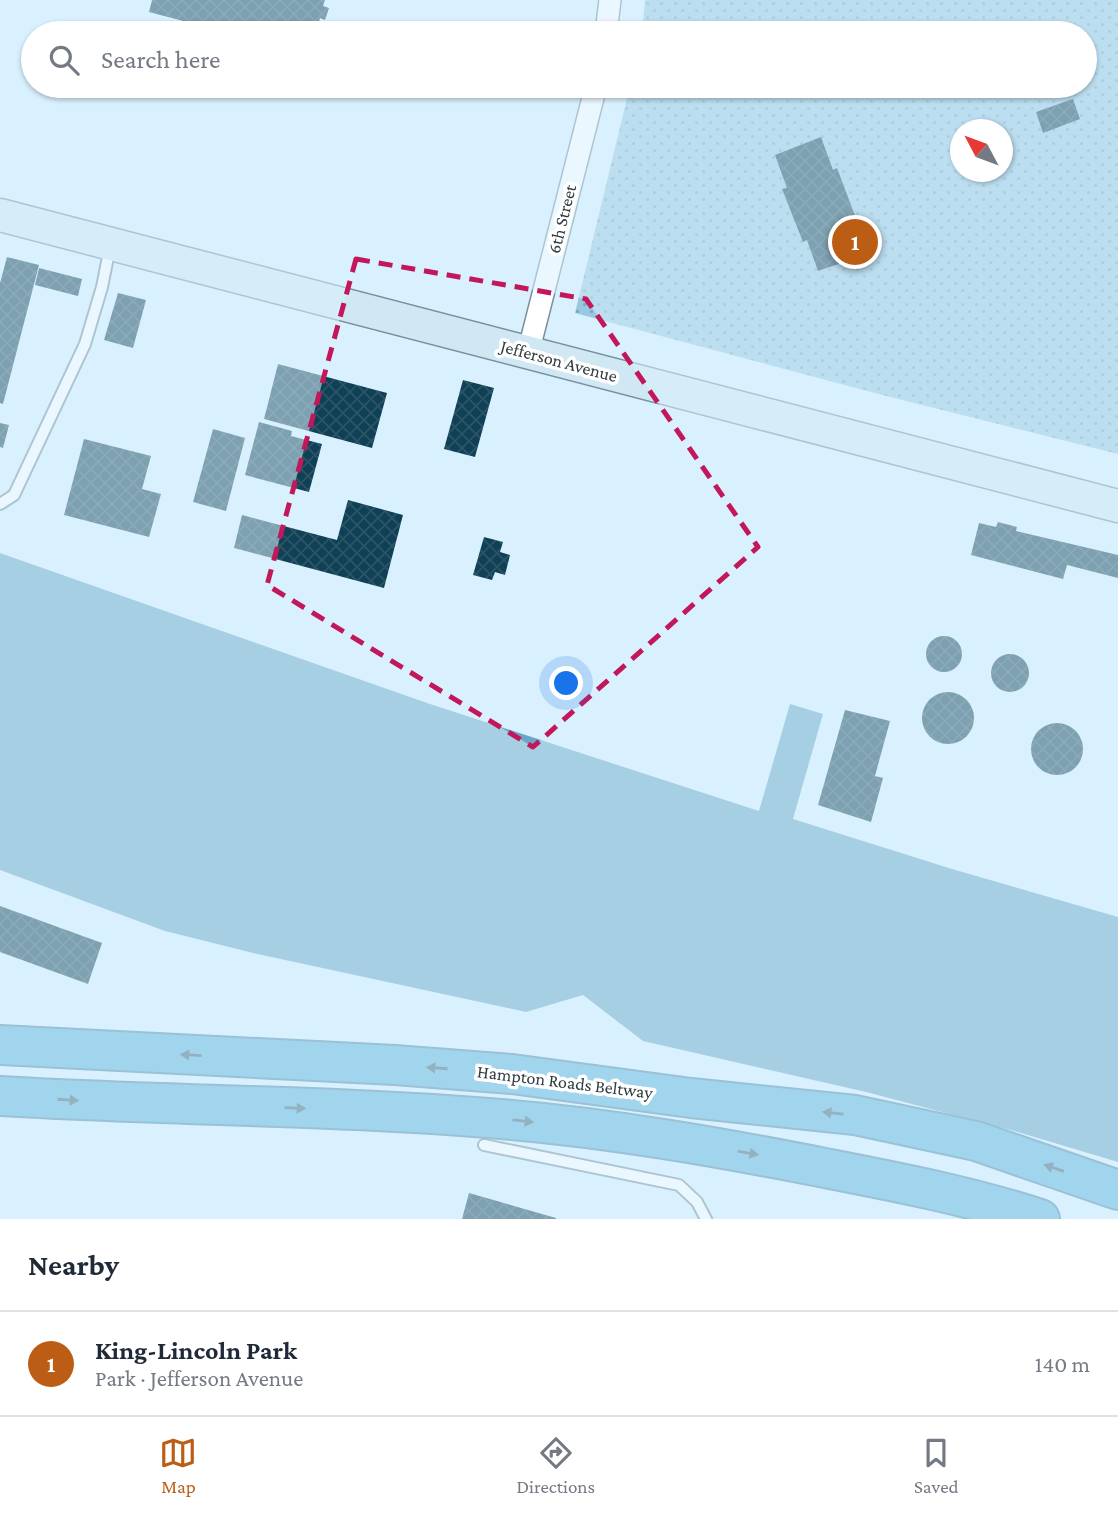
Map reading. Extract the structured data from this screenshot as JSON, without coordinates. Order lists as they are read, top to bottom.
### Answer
{
  "streets": {
    "highway": ["Hampton Roads Beltway"],
    "street": ["6th Street", "Jefferson Avenue"]
  },
  "crossings": [
    ["6th Street", "Jefferson Avenue"]
  ],
  "north": "top left",
  "page": {
    "search": "Search here",
    "pins": "1",
    "heading": "Nearby",
    "list": [
      {
        "mark": "1",
        "name": "King-Lincoln Park",
        "note": "Park · Jefferson Avenue",
        "value": "140 m"
      }
    ],
    "nav": ["Map", "Directions", "Saved"]
  }
}
